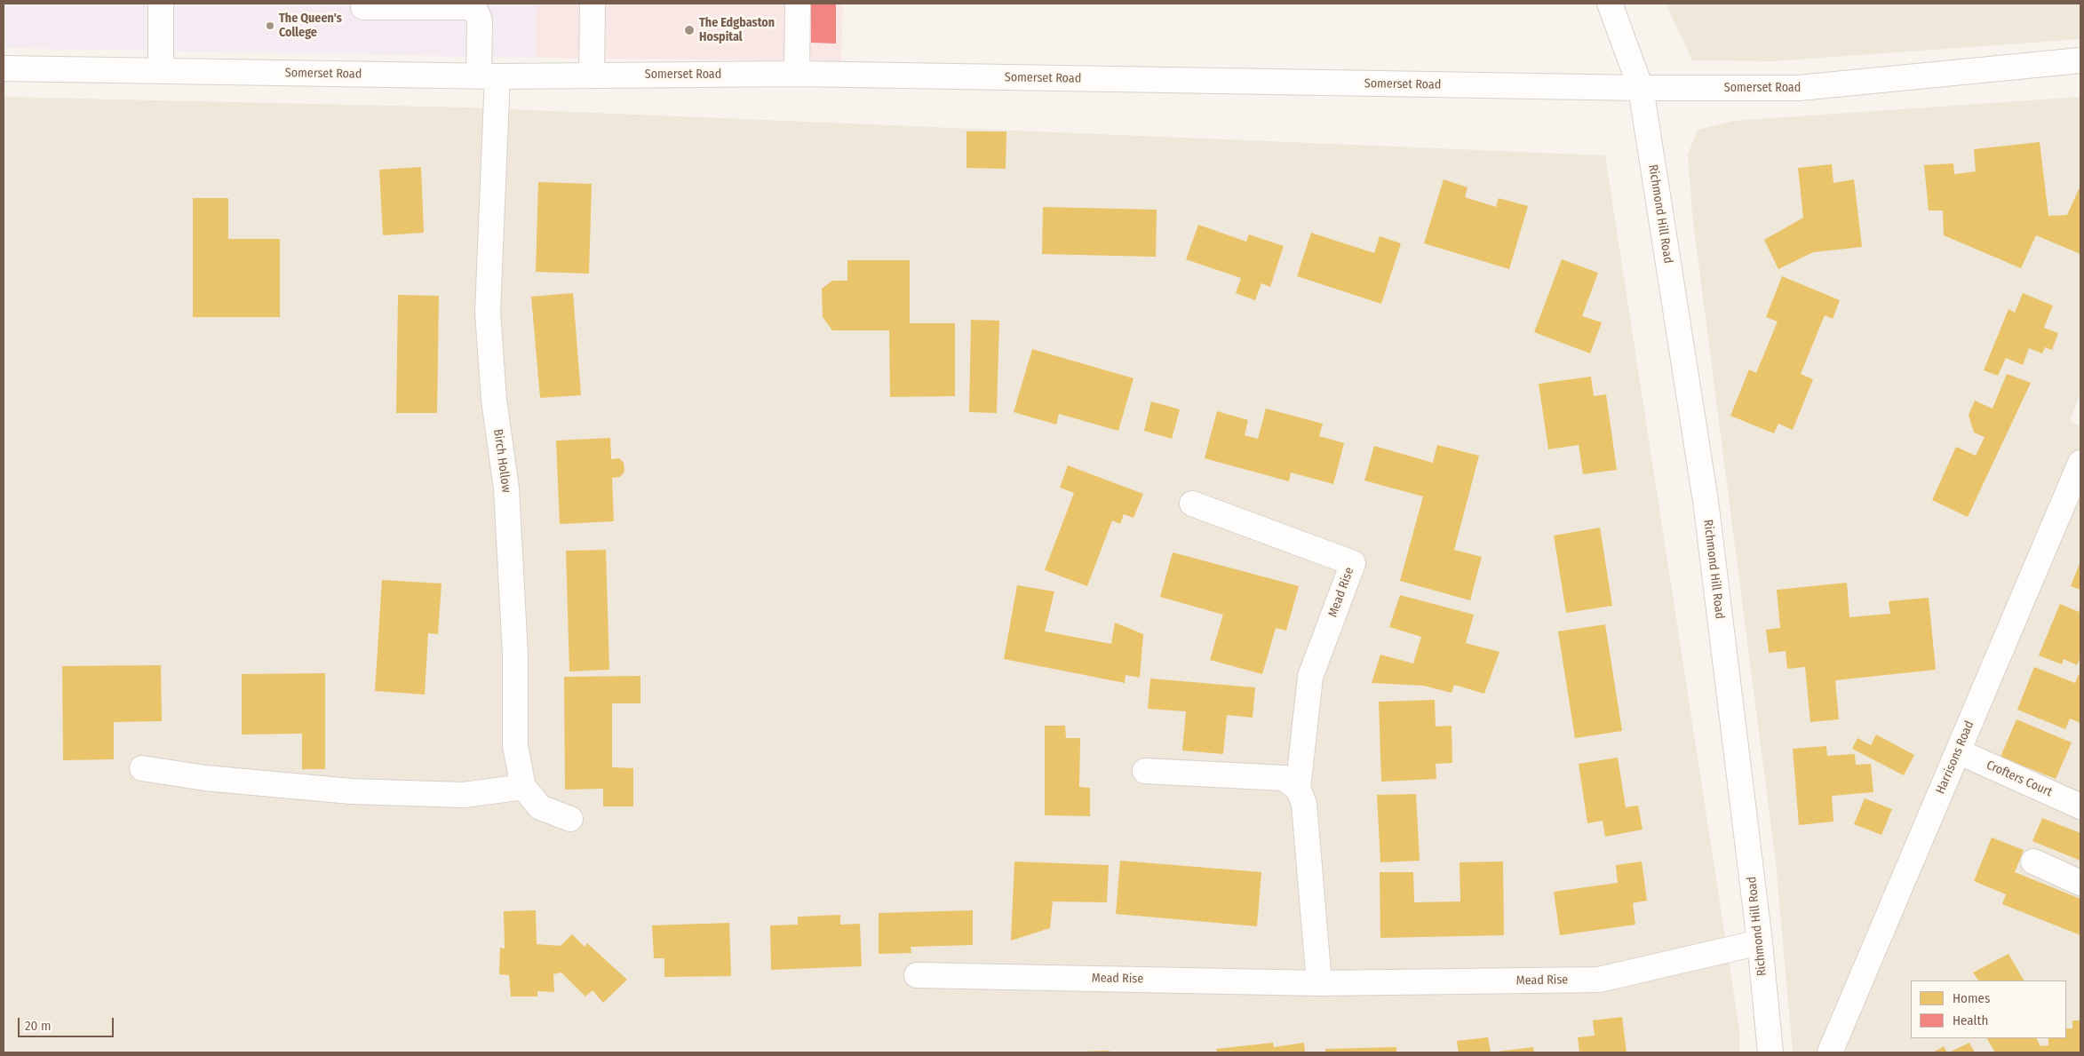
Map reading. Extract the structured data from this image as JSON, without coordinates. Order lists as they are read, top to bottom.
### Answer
{
  "streets": {
    "street": [
      "Somerset Road",
      "Richmond Hill Road",
      "Birch Hollow",
      "Mead Rise",
      "Harrisons Road",
      "Crofters Court"
    ]
  },
  "crossings": [
    ["Somerset Road", "Richmond Hill Road"],
    ["Somerset Road", "Birch Hollow"],
    ["Richmond Hill Road", "Mead Rise"],
    ["Harrisons Road", "Crofters Court"]
  ],
  "places": ["The Queen's College", "The Edgbaston Hospital"],
  "legend": ["Homes", "Health"],
  "scale_bar": "20 m"
}
